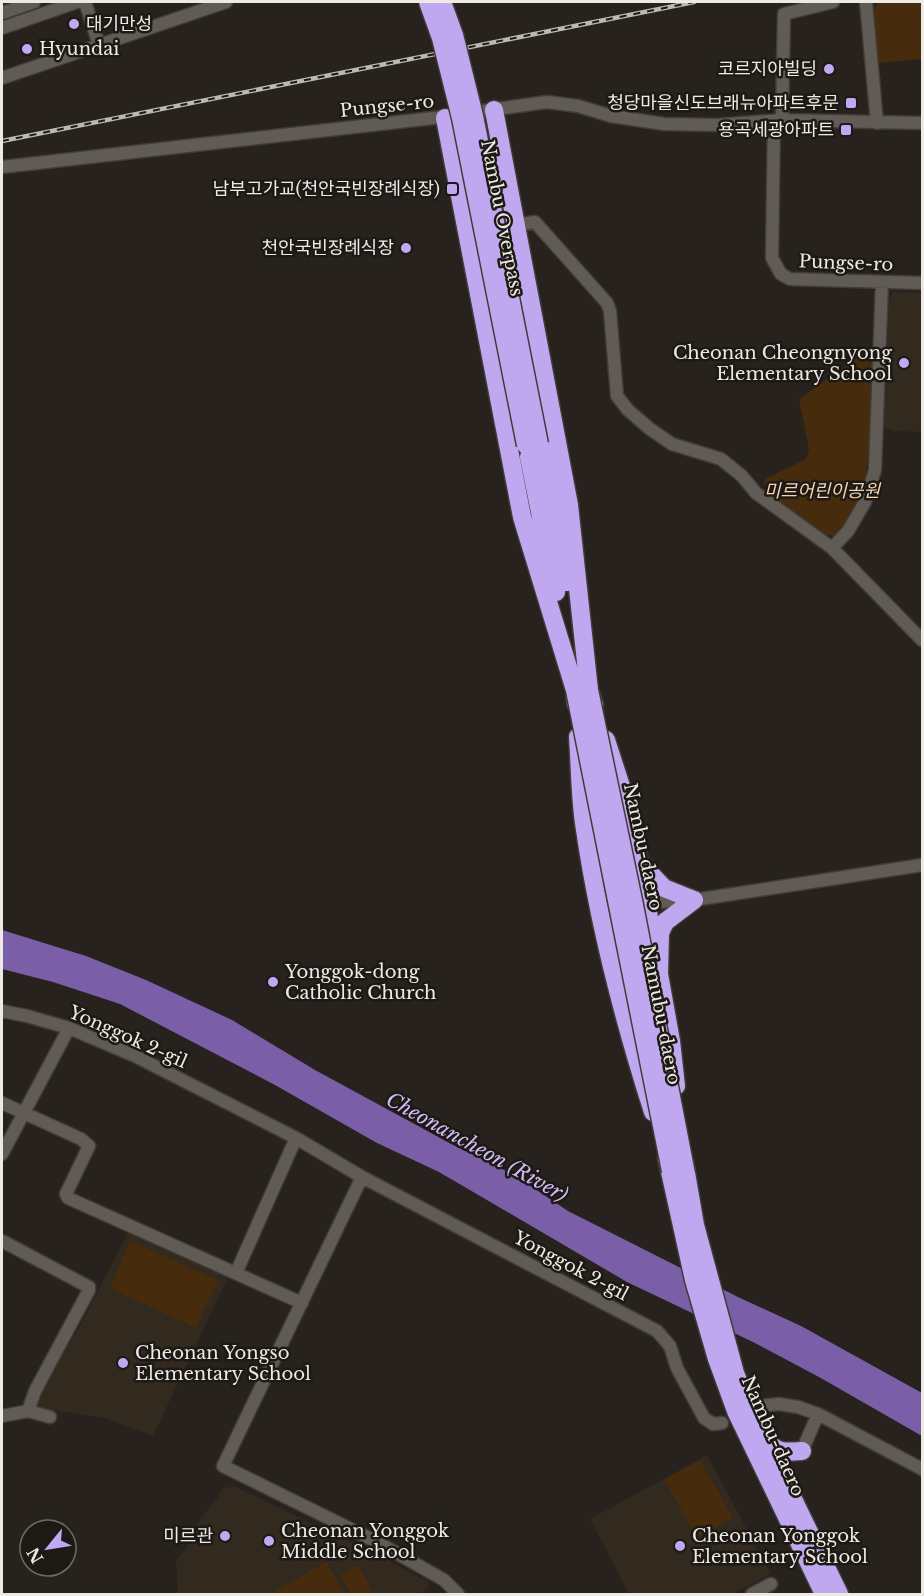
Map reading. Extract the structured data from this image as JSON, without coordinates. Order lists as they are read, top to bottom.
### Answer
{
  "streets": {
    "highway": ["Nambu Overpass", "Nambu-daero"],
    "street": ["Pungse-ro", "Yonggok 2-gil"]
  },
  "crossings": [
    ["Nambu Overpass", "Nambu-daero"]
  ],
  "water": ["Cheonancheon (River)"],
  "parks": ["미르어린이공원"],
  "places": {
    "other": [
      "대기만성",
      "Hyundai",
      "코르지아빌딩",
      "천안국빈장례식장",
      "Cheonan Cheongnyong Elementary School",
      "Yonggok-dong Catholic Church",
      "Cheonan Yongso Elementary School",
      "미르관",
      "Cheonan Yonggok Middle School",
      "Cheonan Yonggok Elementary School"
    ],
    "transit": ["청당마을신도브래뉴아파트후문", "용곡세광아파트", "남부고가교(천안국빈장례식장)"]
  },
  "north": "bottom left"
}
